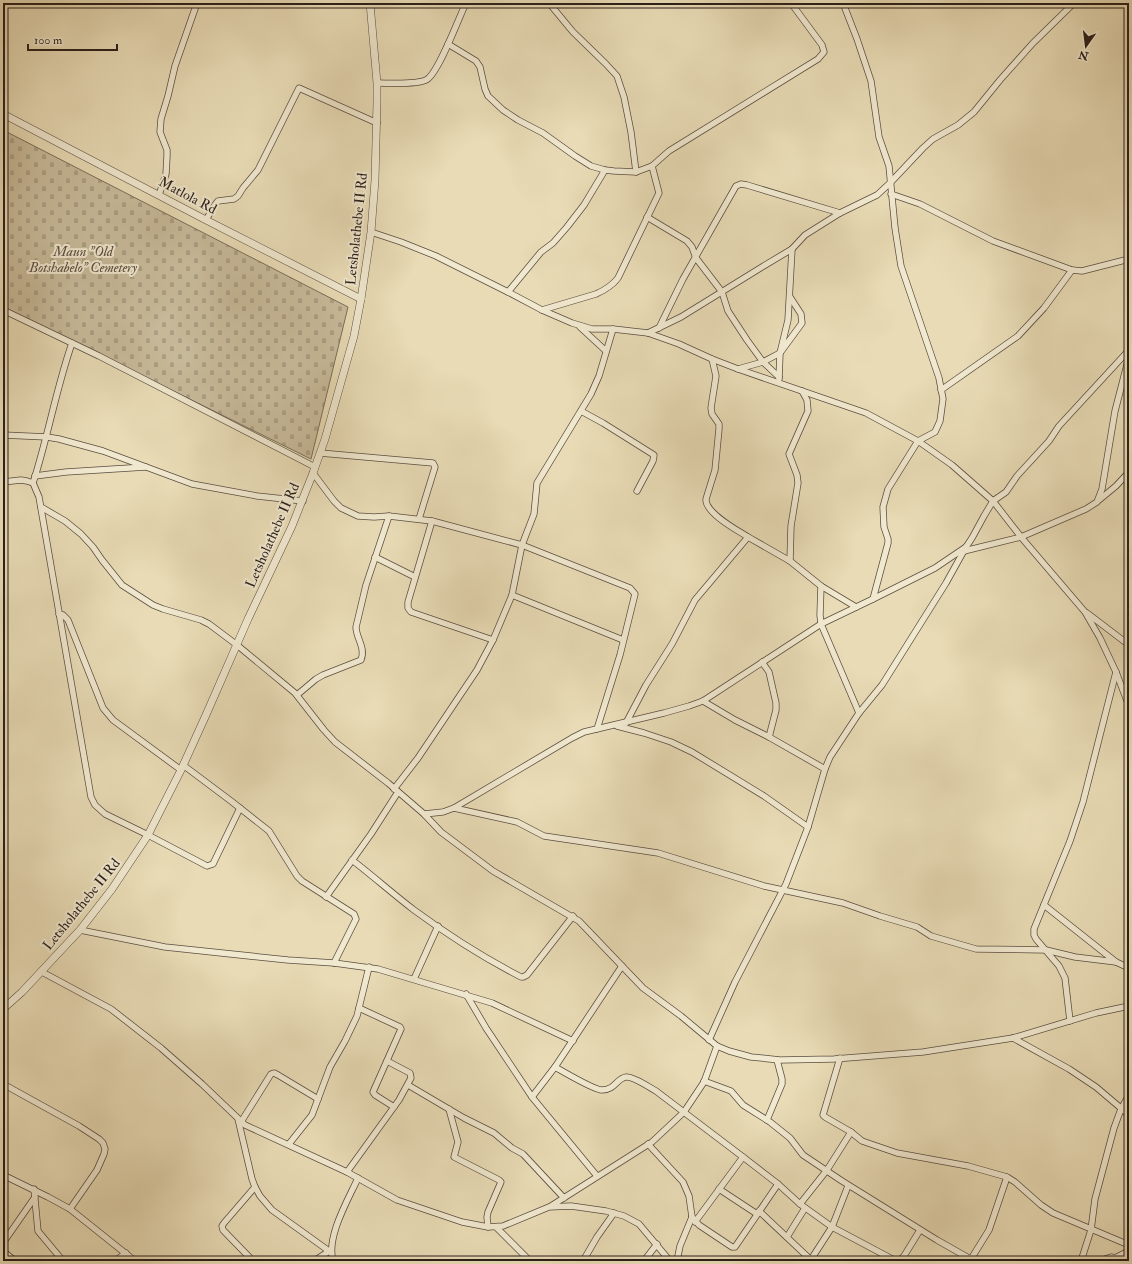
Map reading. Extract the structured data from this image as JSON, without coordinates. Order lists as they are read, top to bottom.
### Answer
{
  "streets": {
    "street": ["Matlola Rd", "Letsholathebe II Rd"]
  },
  "crossings": [
    ["Matlola Rd", "Letsholathebe II Rd"]
  ],
  "parks": ["Maun \"Old Botshabelo\" Cemetery"],
  "scale_bar": "100 m",
  "north": "bottom"
}
